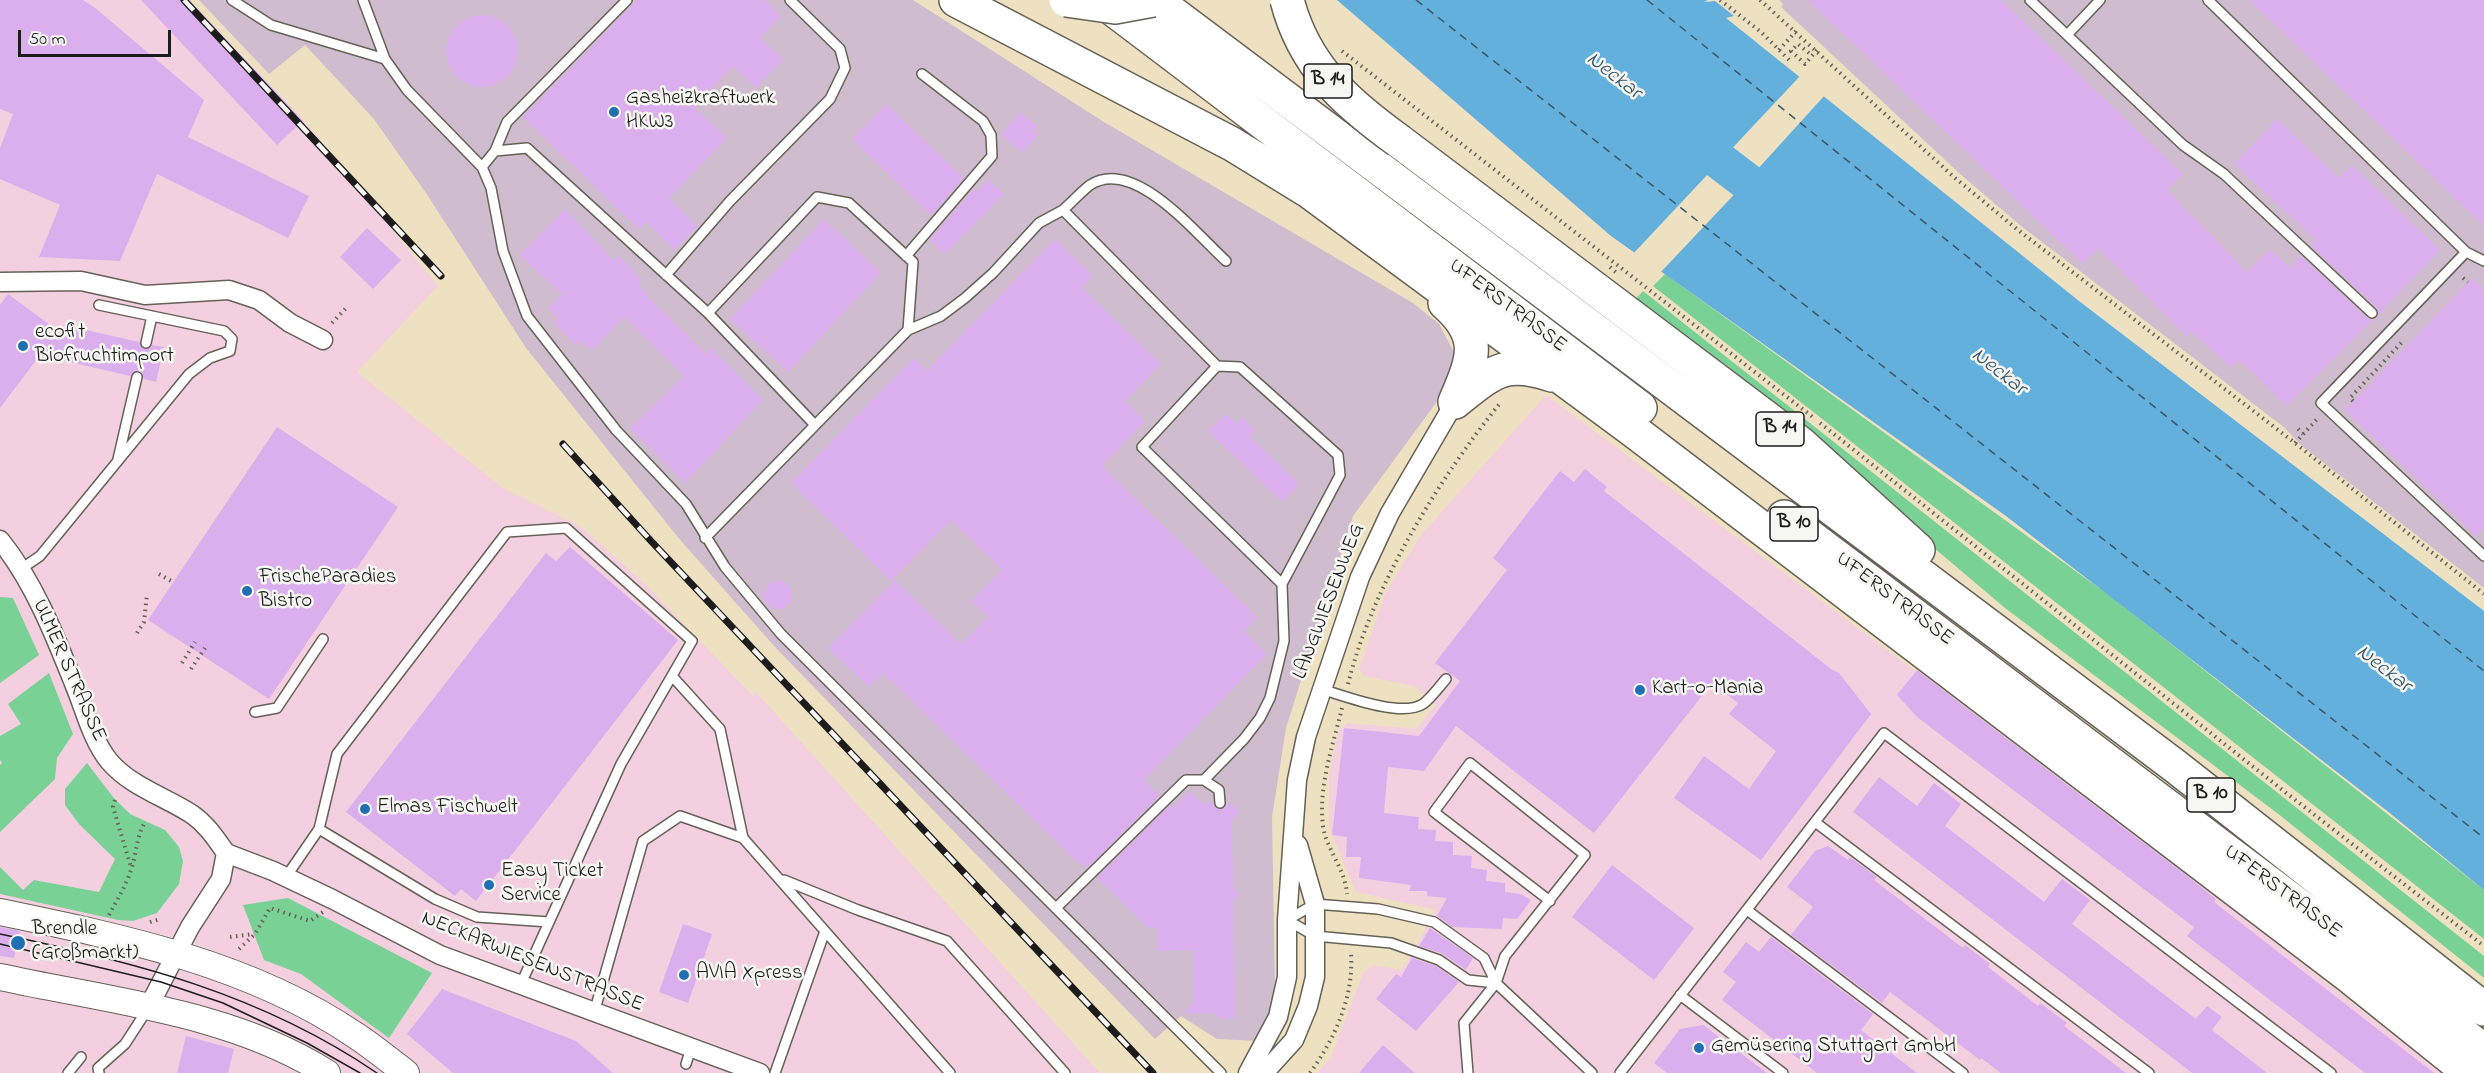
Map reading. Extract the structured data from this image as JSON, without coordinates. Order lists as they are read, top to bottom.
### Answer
{
  "streets": {
    "highway": ["B 14", "UFERSTRASSE", "B 10"],
    "street": ["LANGWIESENWEG", "ULMER STRASSE", "NECKARWIESENSTRASSE"]
  },
  "crossings": [
    ["B 14", "UFERSTRASSE"],
    ["ULMER STRASSE", "NECKARWIESENSTRASSE"]
  ],
  "water": ["Neckar"],
  "places": [
    "Gasheizkraftwerk HKW3",
    "ecofit Biofruchtimport",
    "FrischeParadies Bistro",
    "Kart-o-Mania",
    "Elmas Fischwelt",
    "Easy Ticket Service",
    "Brendle (Großmarkt)",
    "AVIA Xpress",
    "Gemüsering Stuttgart GmbH"
  ],
  "scale_bar": "50 m"
}
